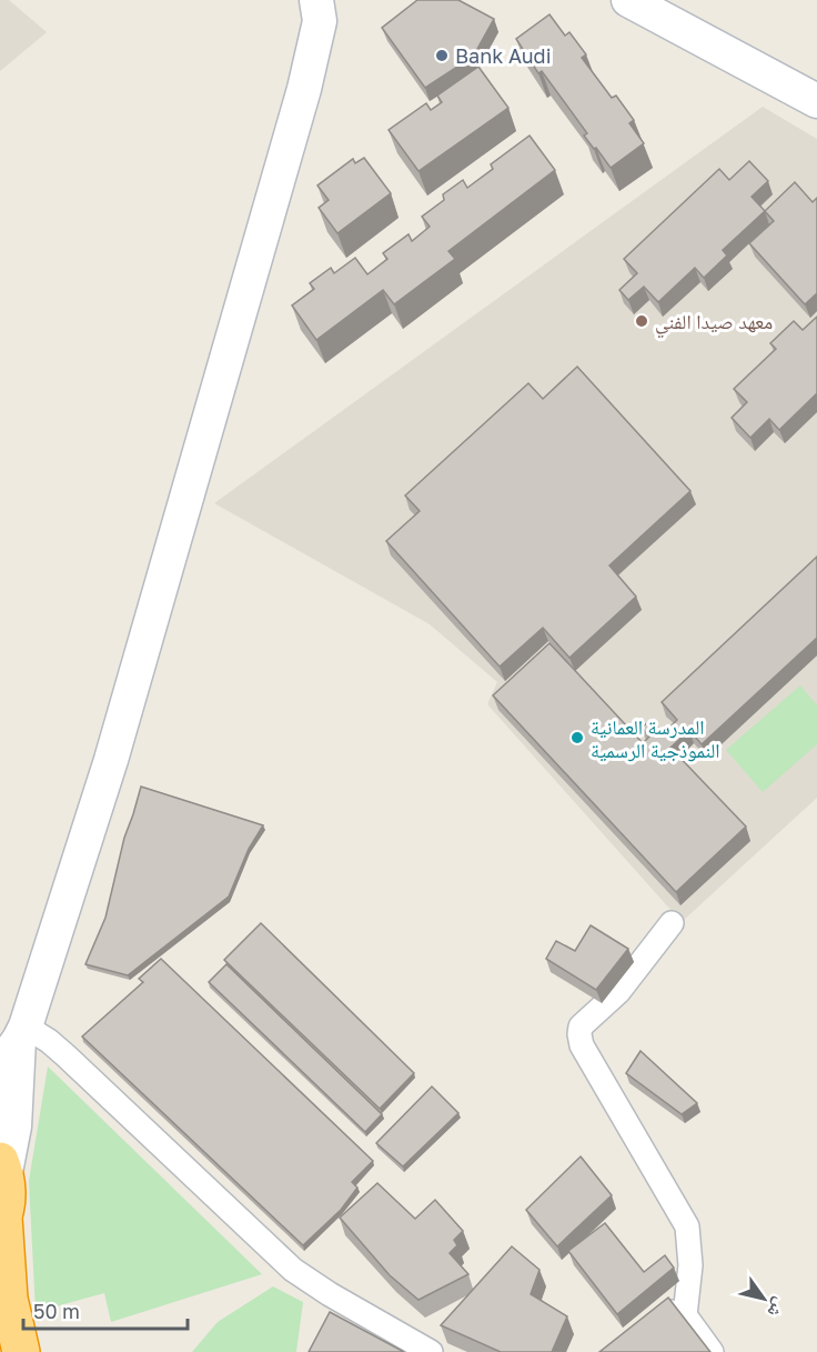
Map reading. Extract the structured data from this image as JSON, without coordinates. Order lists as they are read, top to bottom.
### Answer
{
  "places": ["Bank Audi", "معهد صيدا الفني", "المدرسة العمانية النموذجية الرسمية"],
  "scale_bar": "50 m",
  "north": "bottom right"
}
